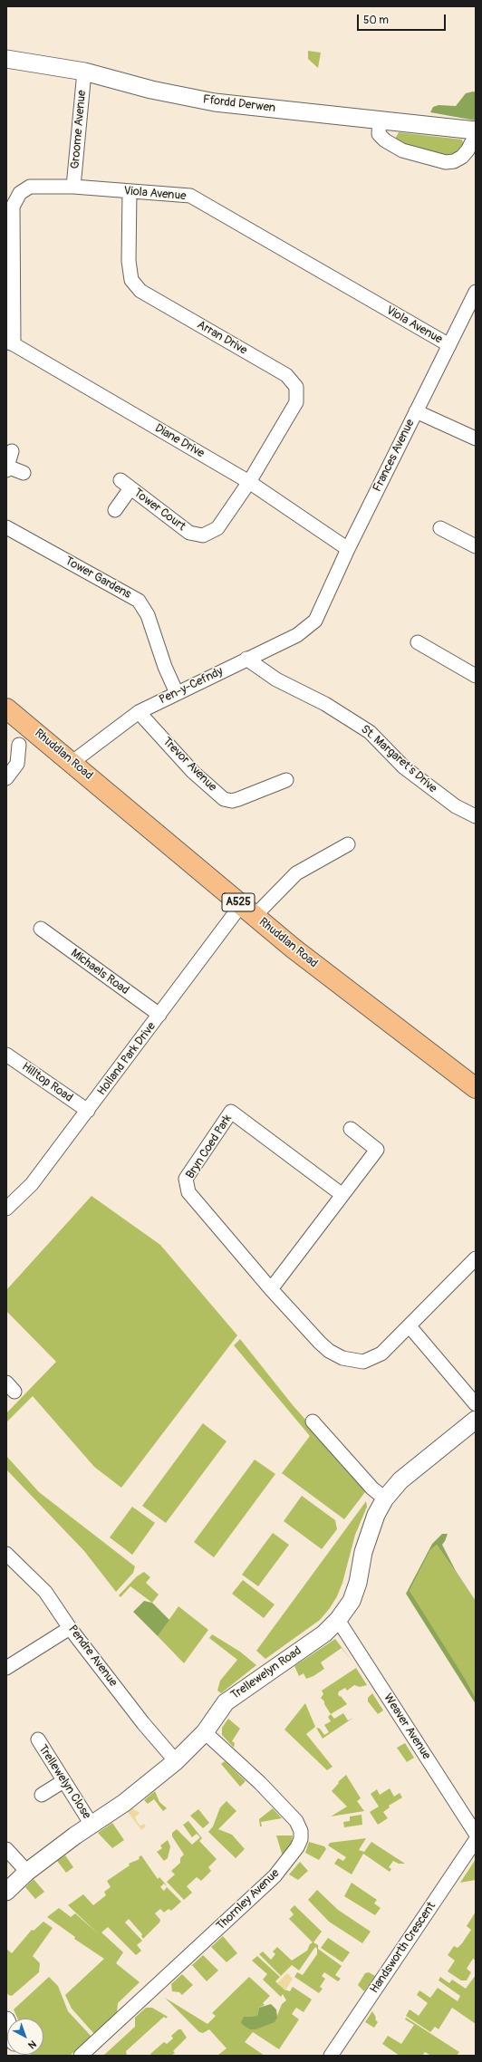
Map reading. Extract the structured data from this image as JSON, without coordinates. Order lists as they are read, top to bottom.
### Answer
{
  "streets": {
    "main road": ["Rhuddlan Road", "A525"],
    "street": [
      "Ffordd Derwen",
      "Groome Avenue",
      "Viola Avenue",
      "Arran Drive",
      "Diane Drive",
      "Frances Avenue",
      "Tower Court",
      "Tower Gardens",
      "Pen-y-Cefndy",
      "St. Margaret's Drive",
      "Trevor Avenue",
      "Michaels Road",
      "Holland Park Drive",
      "Hilltop Road",
      "Bryn Coed Park",
      "Pendre Avenue",
      "Trellewelyn Road",
      "Weaver Avenue",
      "Trellewelyn Close",
      "Thornley Avenue",
      "Handsworth Crescent"
    ]
  },
  "crossings": [
    ["Ffordd Derwen", "Groome Avenue"],
    ["Groome Avenue", "Viola Avenue"],
    ["Viola Avenue", "Arran Drive"],
    ["Viola Avenue", "Diane Drive"],
    ["Viola Avenue", "Frances Avenue"],
    ["Arran Drive", "Diane Drive"],
    ["Arran Drive", "Tower Court"],
    ["Diane Drive", "Frances Avenue"],
    ["Diane Drive", "Tower Court"],
    ["Frances Avenue", "Pen-y-Cefndy"],
    ["Tower Gardens", "Pen-y-Cefndy"],
    ["Pen-y-Cefndy", "Rhuddlan Road"],
    ["Pen-y-Cefndy", "St. Margaret's Drive"],
    ["Pen-y-Cefndy", "Trevor Avenue"],
    ["Rhuddlan Road", "Holland Park Drive"],
    ["Michaels Road", "Holland Park Drive"],
    ["Holland Park Drive", "Hilltop Road"],
    ["Pendre Avenue", "Trellewelyn Road"],
    ["Trellewelyn Road", "Weaver Avenue"],
    ["Trellewelyn Road", "Trellewelyn Close"],
    ["Trellewelyn Road", "Thornley Avenue"]
  ],
  "scale_bar": "50 m",
  "north": "bottom right"
}
